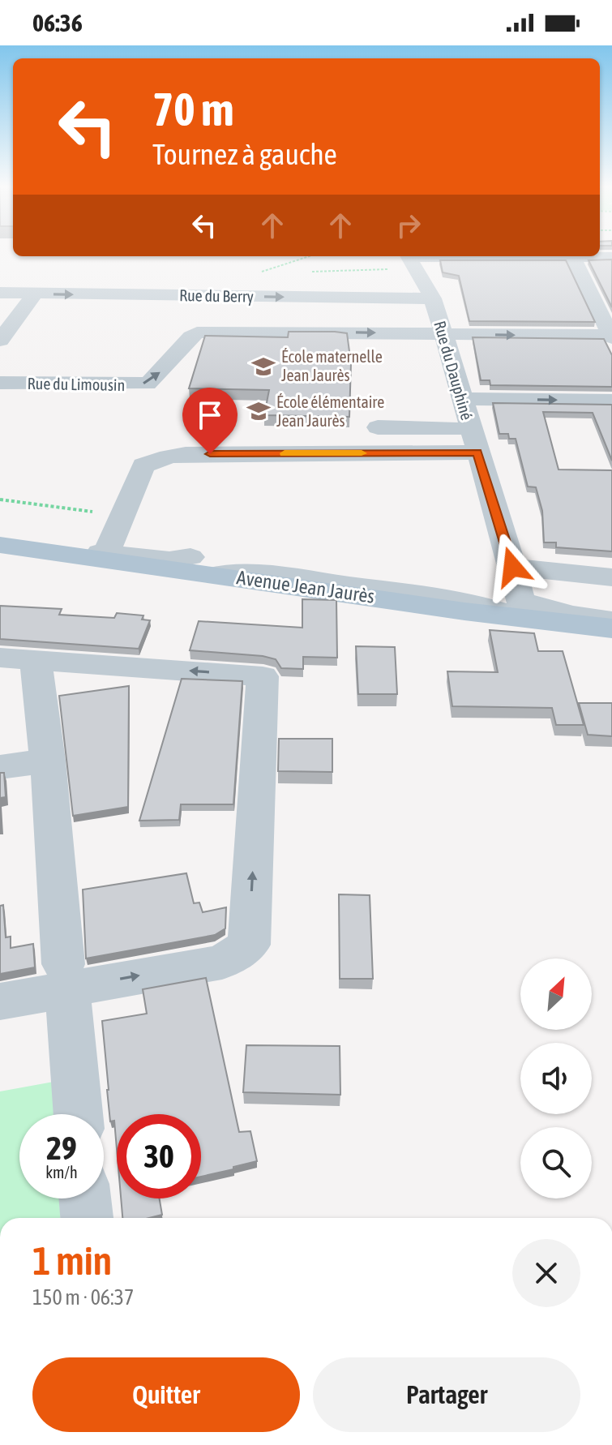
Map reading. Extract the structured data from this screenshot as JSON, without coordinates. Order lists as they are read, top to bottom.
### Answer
{
  "streets": {
    "main road": ["Avenue Jean Jaurès"],
    "street": ["Rue du Berry", "Rue du Dauphiné", "Rue du Limousin"]
  },
  "crossings": [
    ["Rue du Berry", "Rue du Dauphiné"],
    ["Rue du Dauphiné", "Rue du Limousin"],
    ["Rue du Dauphiné", "Avenue Jean Jaurès"]
  ],
  "places": {
    "school or university": ["École maternelle Jean Jaurès", "École élémentaire Jean Jaurès"]
  },
  "north": "top right",
  "page": {
    "status": "06:36",
    "turn": ["70 m", "Tournez à gauche"],
    "speed": "29 km/h",
    "limit": "30",
    "heading": ["1 min", "150 m · 06:37"],
    "buttons": ["Quitter", "Partager"]
  }
}
